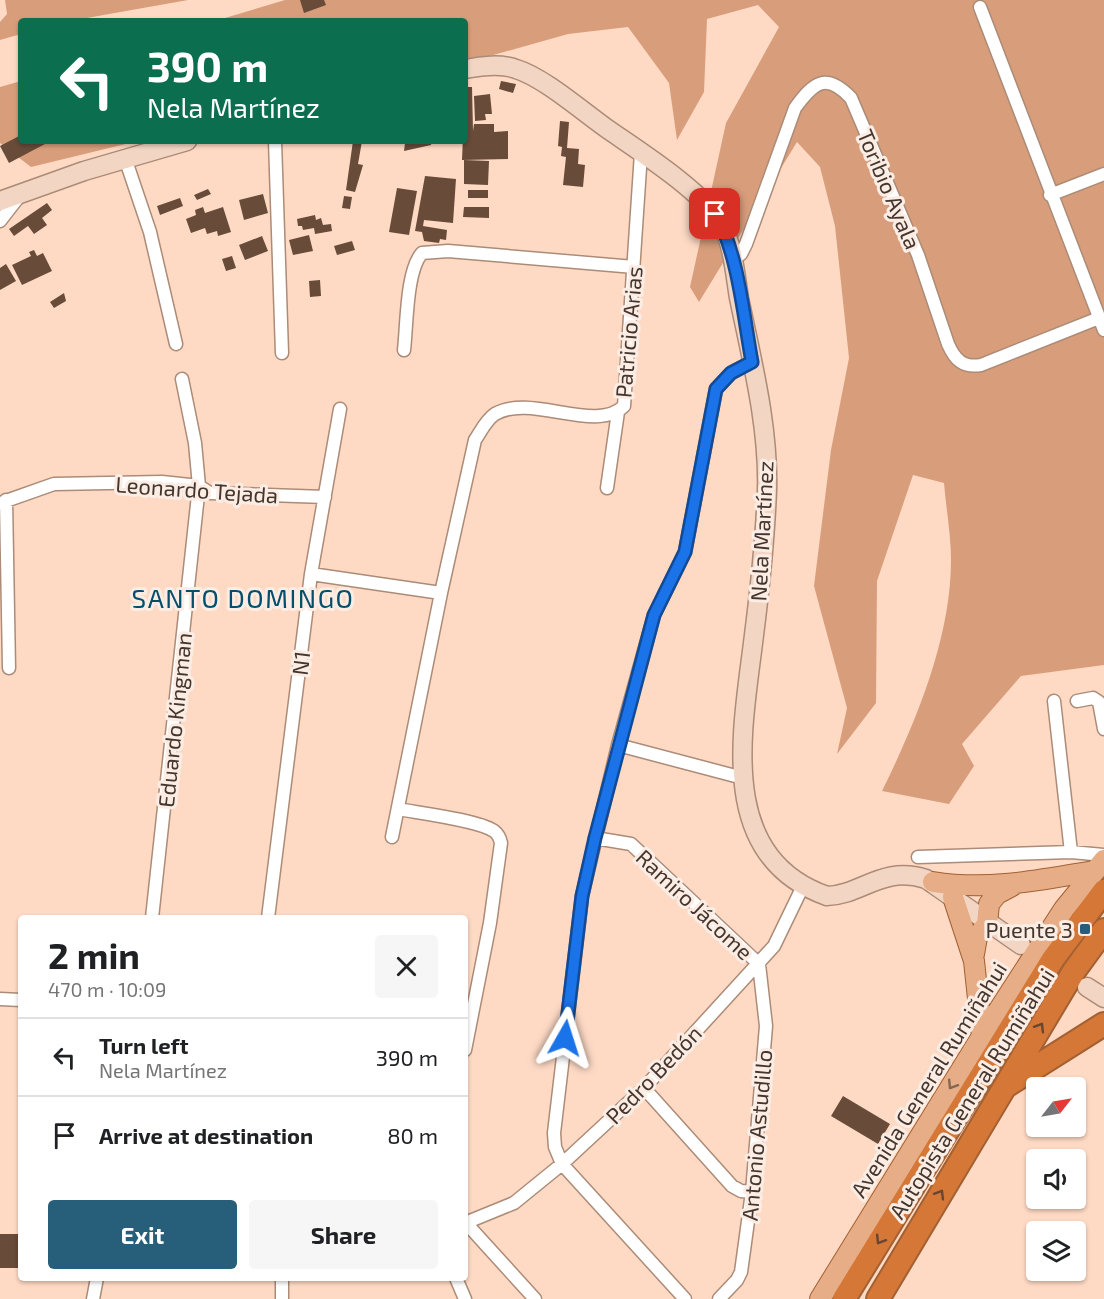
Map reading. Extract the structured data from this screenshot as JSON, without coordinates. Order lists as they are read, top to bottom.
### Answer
{
  "streets": {
    "highway": ["Autopista General Rumiñahui"],
    "main road": ["Nela Martínez", "Avenida General Rumiñahui"],
    "street": [
      "Toribio Ayala",
      "Patricio Arias",
      "Leonardo Tejada",
      "N1",
      "Eduardo Kingman",
      "Ramiro Jácome",
      "Pedro Bedón",
      "Antonio Astudillo"
    ]
  },
  "crossings": [
    ["Toribio Ayala", "Nela Martínez"],
    ["Patricio Arias", "Nela Martínez"],
    ["Leonardo Tejada", "N1"],
    ["Leonardo Tejada", "Eduardo Kingman"],
    ["Nela Martínez", "Pedro Bedón"],
    ["Ramiro Jácome", "Pedro Bedón"],
    ["Ramiro Jácome", "Antonio Astudillo"],
    ["Pedro Bedón", "Antonio Astudillo"],
    ["Avenida General Rumiñahui", "Autopista General Rumiñahui"]
  ],
  "one_way": ["Avenida General Rumiñahui"],
  "districts": ["SANTO DOMINGO"],
  "places": {
    "transit": ["Puente 3"]
  },
  "north": "top right",
  "page": {
    "turn": ["390 m", "Nela Martínez"],
    "heading": ["2 min", "470 m · 10:09"],
    "list": [
      {
        "name": "Turn left",
        "note": "Nela Martínez",
        "value": "390 m"
      },
      {
        "name": "Arrive at destination",
        "value": "80 m"
      }
    ],
    "buttons": ["Exit", "Share"]
  }
}
